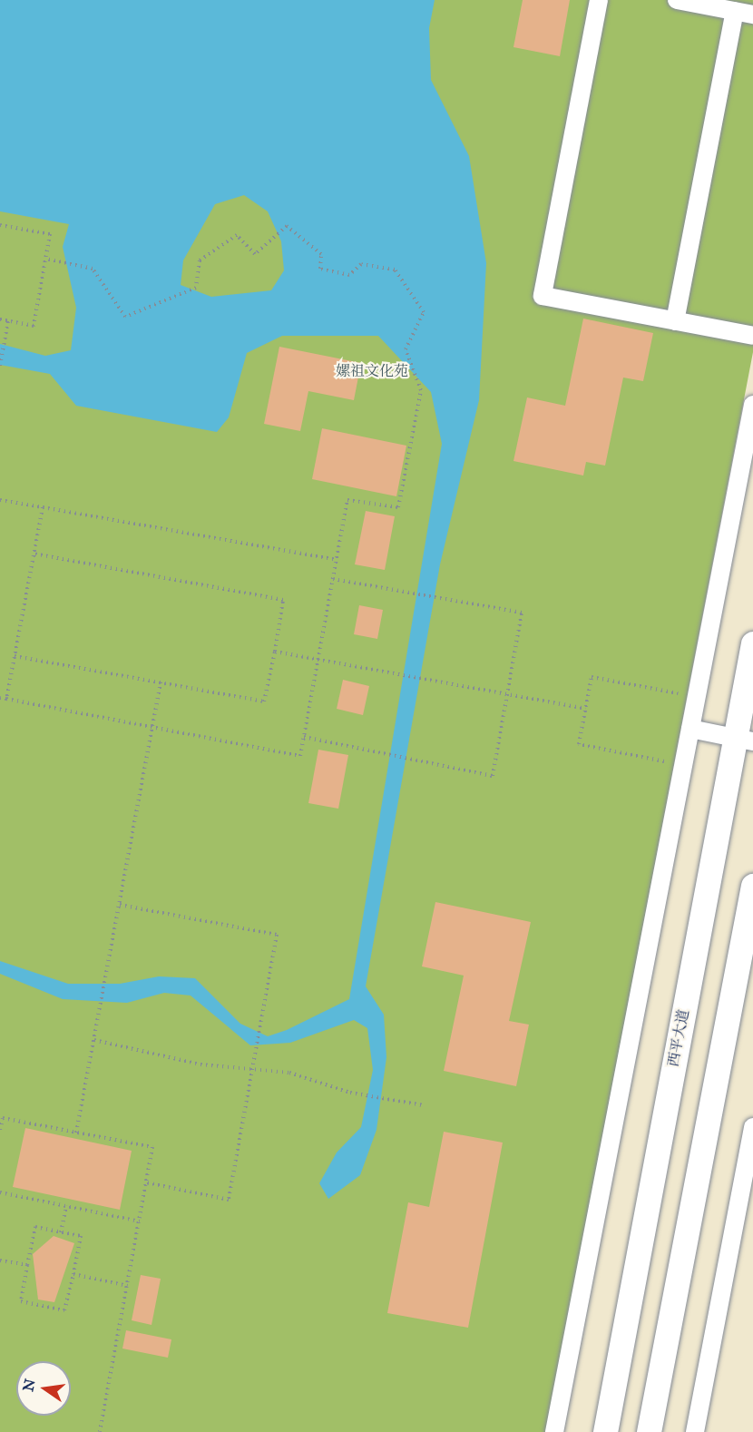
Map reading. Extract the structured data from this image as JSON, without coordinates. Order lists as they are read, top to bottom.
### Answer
{
  "streets": {
    "main road": ["西平大道"]
  },
  "parks": ["嫘祖文化苑"],
  "north": "left"
}
